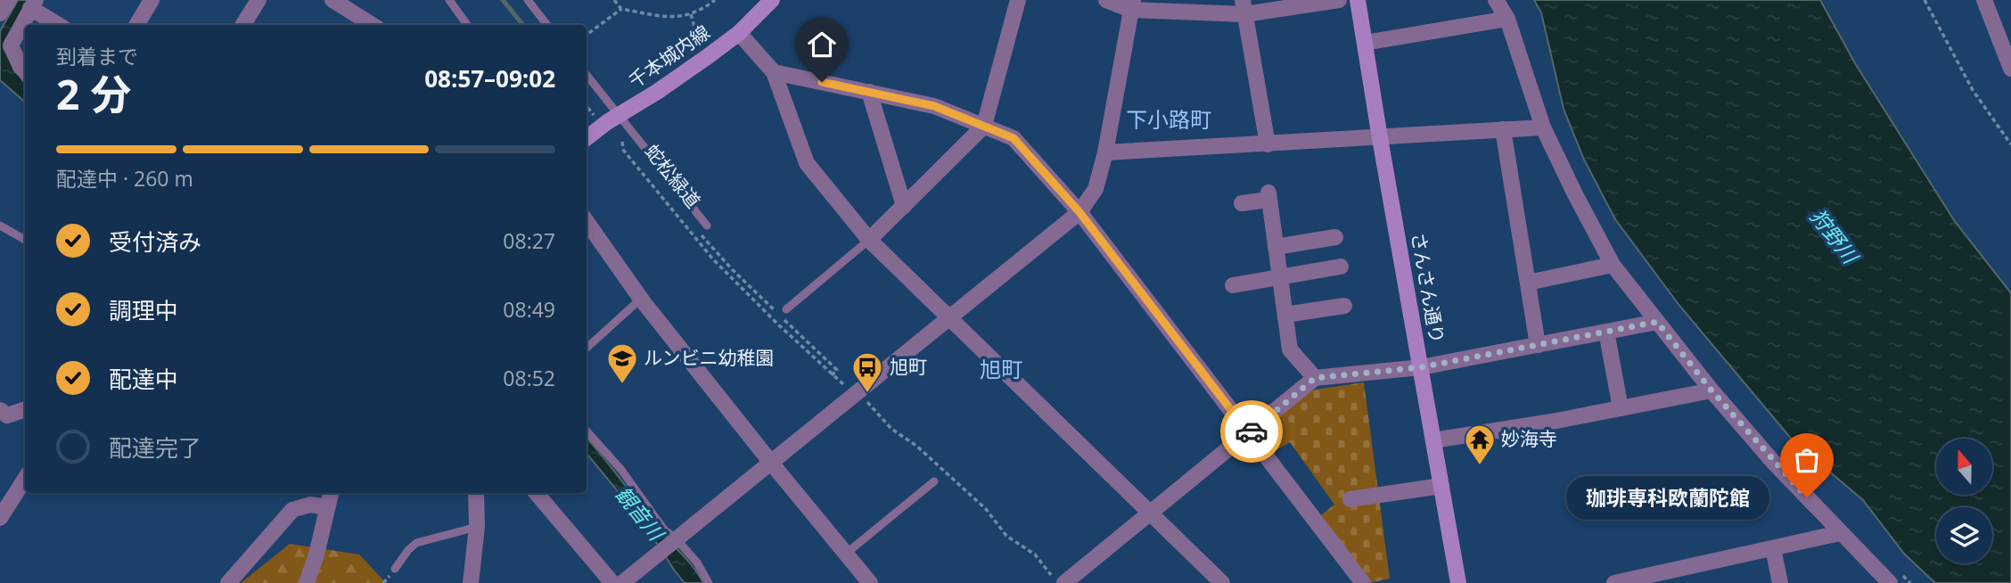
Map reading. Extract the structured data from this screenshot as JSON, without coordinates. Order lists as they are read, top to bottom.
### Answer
{
  "streets": {
    "main road": ["千本城内線", "さんさん通り"],
    "path": ["蛇松緑道"]
  },
  "districts": ["下小路町", "旭町"],
  "water": ["狩野川", "観音川"],
  "places": {
    "school or university": ["ルンビニ幼稚園"],
    "bus stop": ["旭町"],
    "temple": ["妙海寺"],
    "other": ["珈琲専科欧蘭陀館"]
  },
  "north": "top",
  "page": {
    "heading": ["2 分", "到着まで", "08:57–09:02"],
    "bar": "配達中 · 260 m",
    "list": [
      ["受付済み", "08:27"],
      ["調理中", "08:49"],
      ["配達中", "08:52"],
      "配達完了"
    ],
    "bubble": "珈琲専科欧蘭陀館"
  }
}
